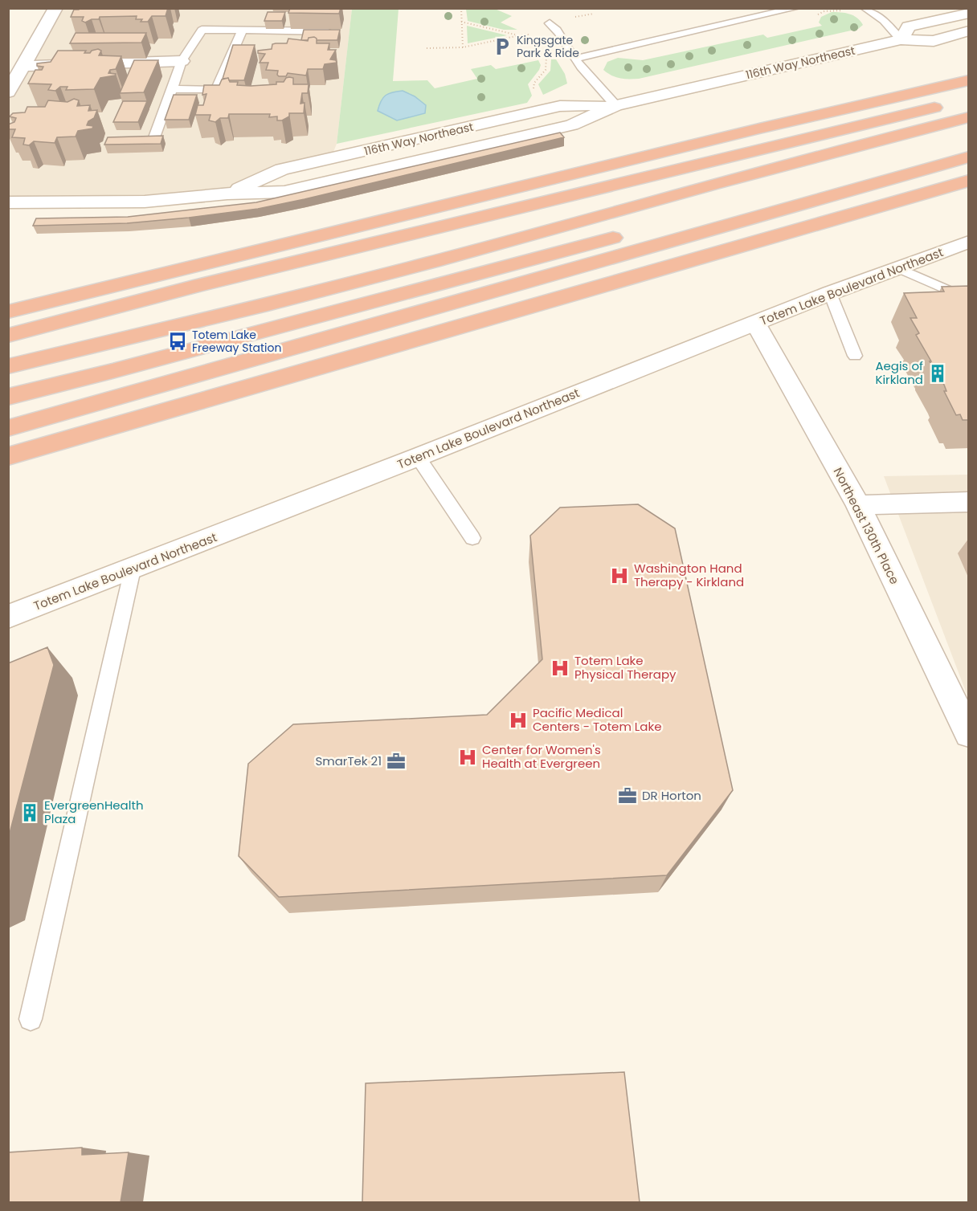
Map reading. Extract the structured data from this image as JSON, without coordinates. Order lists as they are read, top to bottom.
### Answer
{
  "streets": {
    "street": ["116th Way Northeast", "Totem Lake Boulevard Northeast", "Northeast 130th Place"]
  },
  "crossings": [
    ["Totem Lake Boulevard Northeast", "Northeast 130th Place"]
  ],
  "places": {
    "parking": ["Kingsgate Park & Ride"],
    "bus stop": ["Totem Lake Freeway Station"],
    "building": ["Aegis of Kirkland", "EvergreenHealth Plaza"],
    "hospital": [
      "Washington Hand Therapy - Kirkland",
      "Totem Lake Physical Therapy",
      "Pacific Medical Centers - Totem Lake",
      "Center for Women's Health at Evergreen"
    ],
    "office": ["SmarTek 21", "DR Horton"]
  }
}
